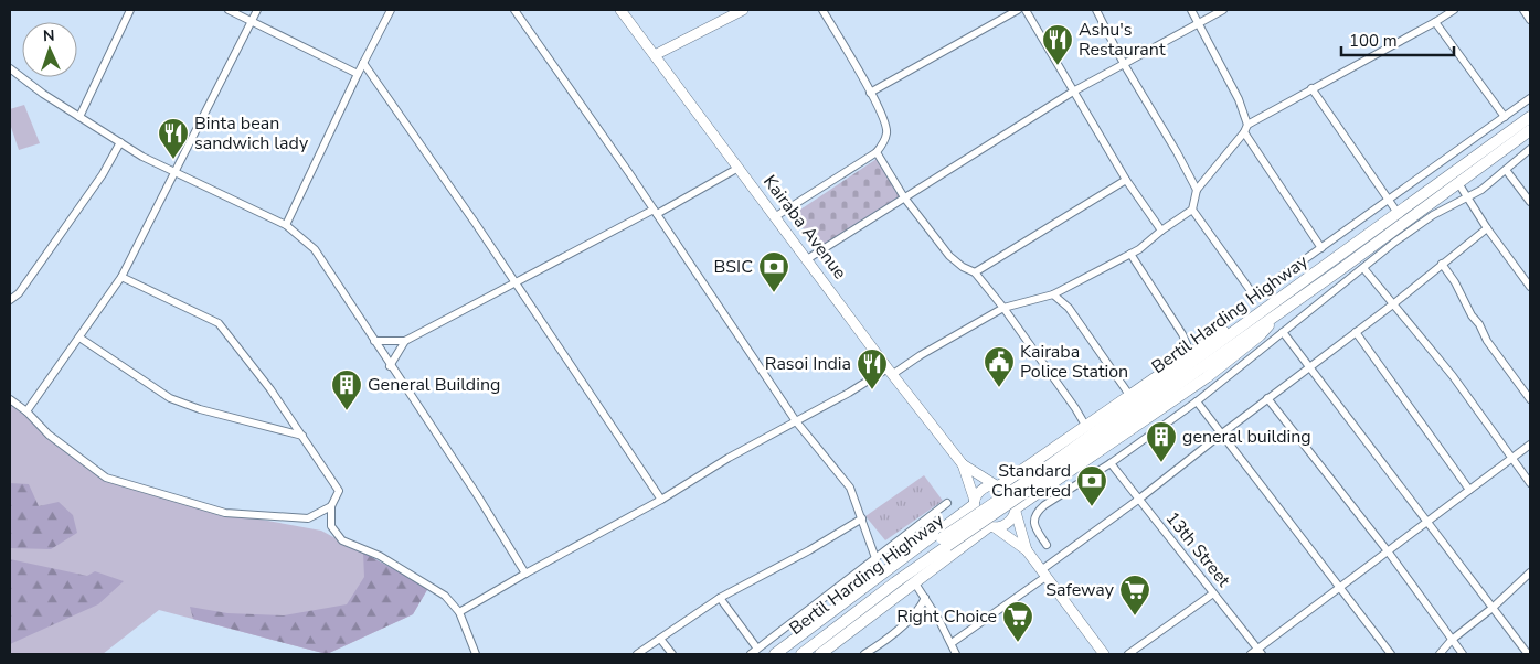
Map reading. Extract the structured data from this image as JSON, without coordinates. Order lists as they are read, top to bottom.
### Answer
{
  "streets": {
    "main road": ["Bertil Harding Highway"],
    "street": ["Kairaba Avenue", "13th Street"]
  },
  "places": {
    "restaurant": ["Ashu's Restaurant", "Binta bean sandwich lady", "Rasoi India"],
    "bank": ["BSIC", "Standard Chartered"],
    "public building": ["Kairaba Police Station"],
    "building": ["General Building", "general building"],
    "supermarket": ["Safeway", "Right Choice"]
  },
  "scale_bar": "100 m",
  "north": "top"
}
